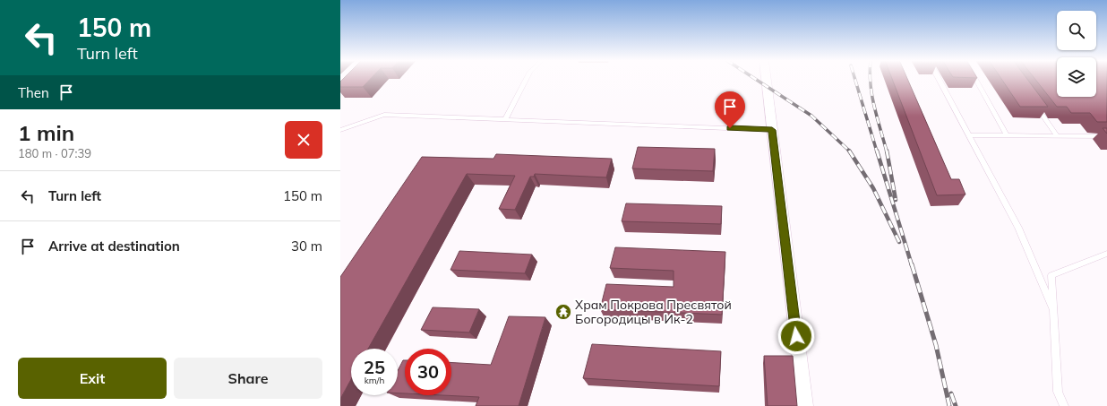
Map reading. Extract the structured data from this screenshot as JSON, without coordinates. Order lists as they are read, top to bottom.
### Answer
{
  "places": {
    "temple": ["Храм Покрова Пресвятой Богородицы в Ик-2"]
  },
  "page": {
    "turn": ["150 m", "Turn left"],
    "then": "Then",
    "heading": ["1 min", "180 m · 07:39"],
    "list": [
      {
        "name": "Turn left",
        "value": "150 m"
      },
      {
        "name": "Arrive at destination",
        "value": "30 m"
      }
    ],
    "speed": "25 km/h",
    "limit": "30",
    "buttons": ["Exit", "Share"]
  }
}
